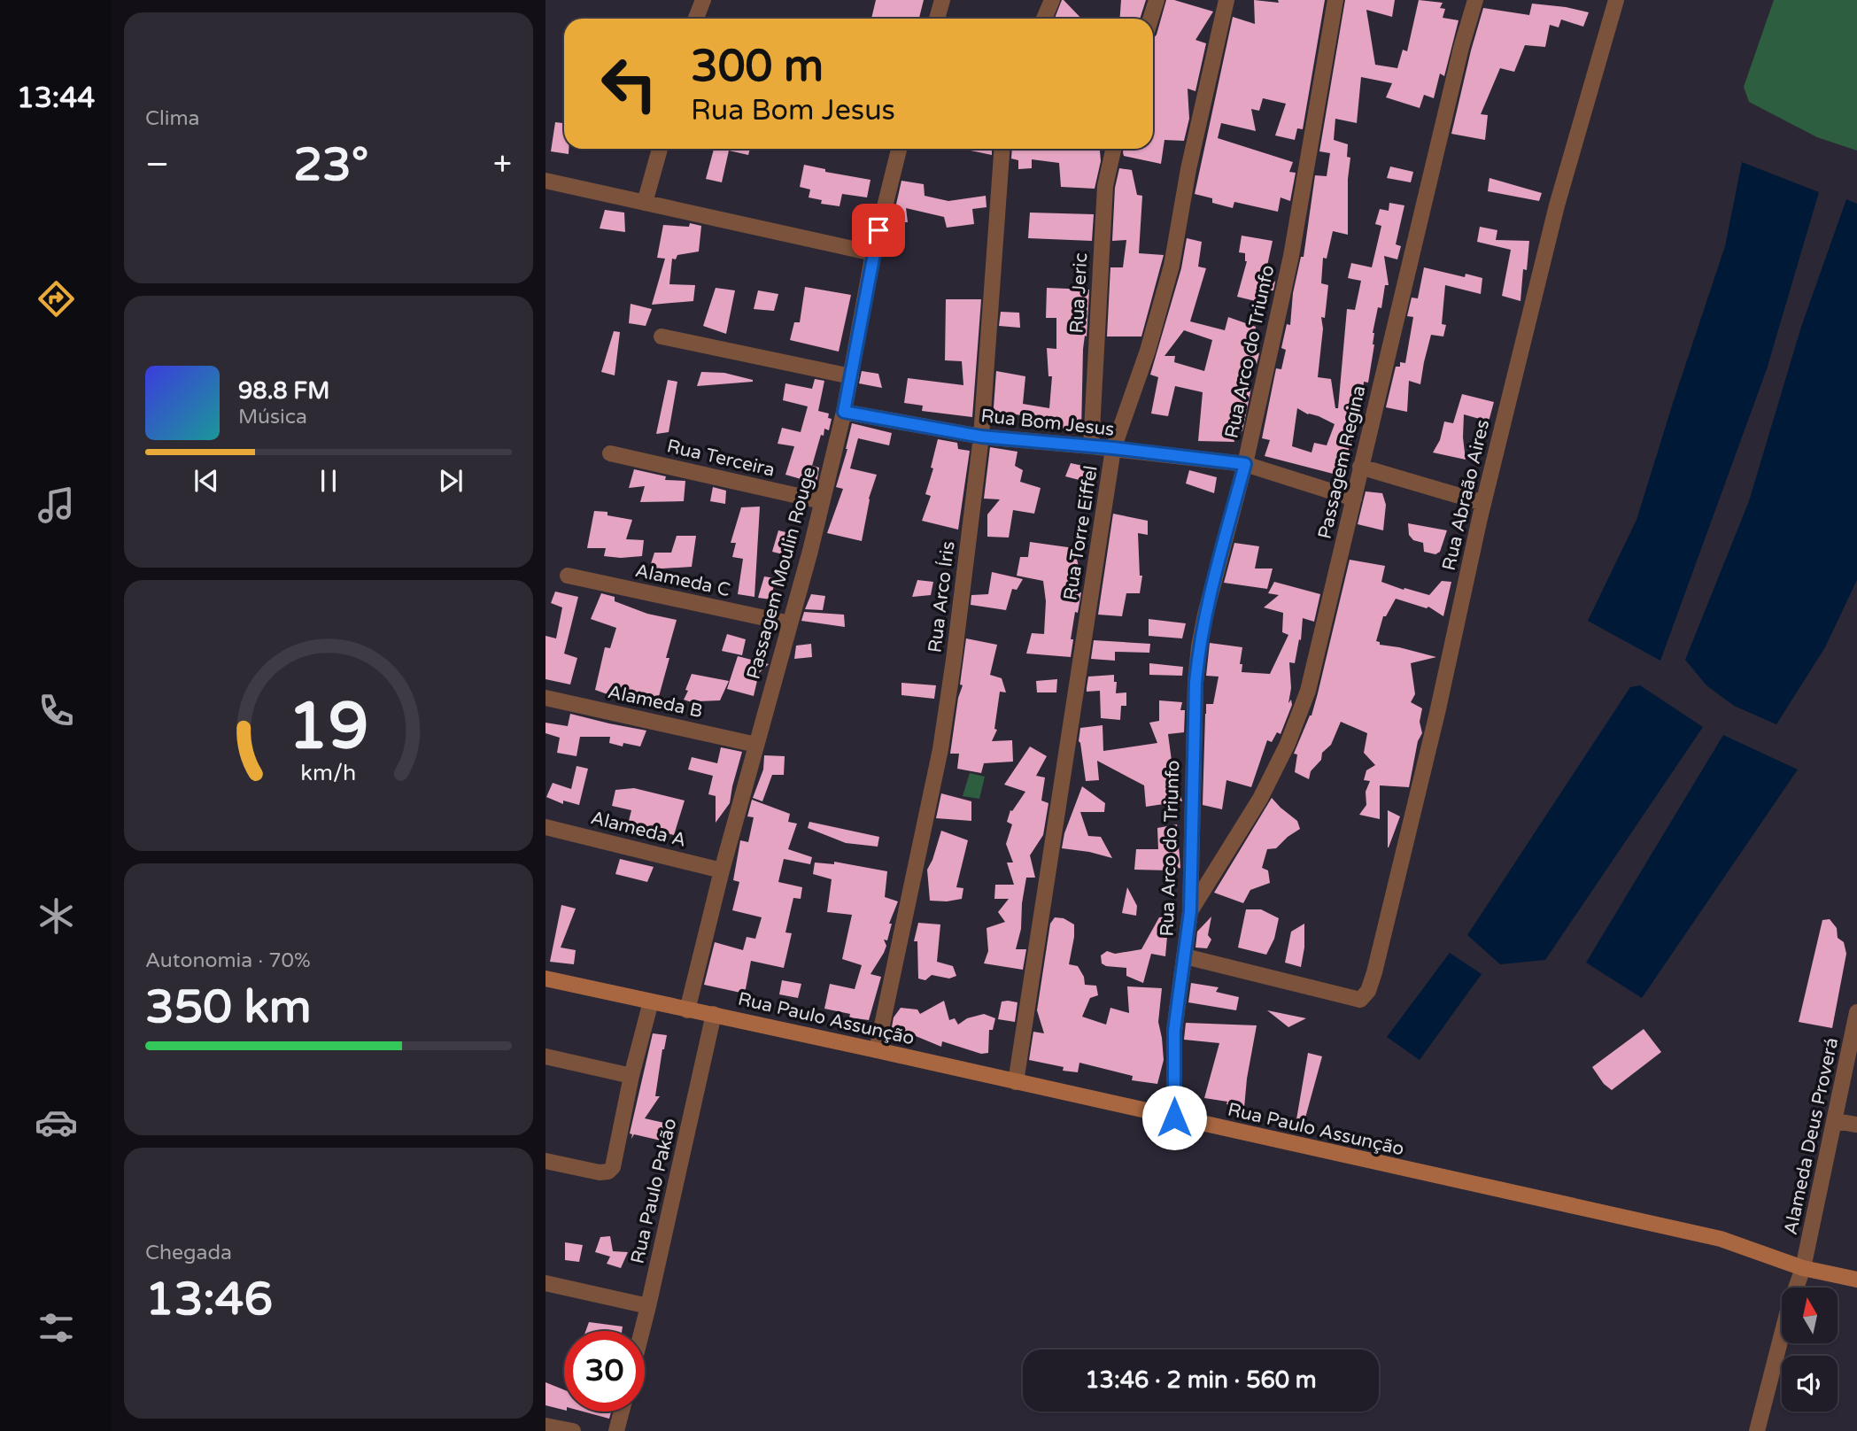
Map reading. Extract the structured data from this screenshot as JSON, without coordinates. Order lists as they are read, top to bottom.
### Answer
{
  "streets": {
    "street": [
      "Rua Jeric",
      "Rua Arco do Triunfo",
      "Rua Bom Jesus",
      "Rua Terceira",
      "Passagem Regina",
      "Rua Abraão Aires",
      "Rua Torre Eiffel",
      "Passagem Moulin Rouge",
      "Alameda C",
      "Rua Arco Íris",
      "Alameda B",
      "Alameda A",
      "Rua Paulo Assunção",
      "Alameda Deus Proverá",
      "Rua Paulo Pakão"
    ]
  },
  "crossings": [
    ["Rua Jeric", "Rua Bom Jesus"],
    ["Rua Arco do Triunfo", "Rua Bom Jesus"],
    ["Rua Arco do Triunfo", "Passagem Regina"],
    ["Rua Arco do Triunfo", "Rua Abraão Aires"],
    ["Rua Arco do Triunfo", "Rua Paulo Assunção"],
    ["Rua Bom Jesus", "Passagem Regina"],
    ["Rua Bom Jesus", "Rua Torre Eiffel"],
    ["Rua Bom Jesus", "Passagem Moulin Rouge"],
    ["Rua Bom Jesus", "Rua Arco Íris"],
    ["Rua Terceira", "Passagem Moulin Rouge"],
    ["Rua Torre Eiffel", "Rua Paulo Assunção"],
    ["Passagem Moulin Rouge", "Alameda C"],
    ["Passagem Moulin Rouge", "Alameda B"],
    ["Passagem Moulin Rouge", "Alameda A"],
    ["Passagem Moulin Rouge", "Rua Paulo Assunção"],
    ["Rua Arco Íris", "Rua Paulo Assunção"],
    ["Rua Paulo Assunção", "Alameda Deus Proverá"],
    ["Rua Paulo Assunção", "Rua Paulo Pakão"]
  ],
  "north": "top",
  "page": {
    "tabs": "13:44",
    "tile": [
      "Clima",
      ["Autonomia · 70%", "350 km"],
      ["Chegada", "13:46"]
    ],
    "turn": ["300 m", "Rua Bom Jesus"],
    "heat": ["−", "23°", "+"],
    "song": ["98.8 FM", "Música"],
    "limit": "30",
    "trip": "13:46 · 2 min · 560 m",
    "gauge": ["19", "km/h"]
  }
}
